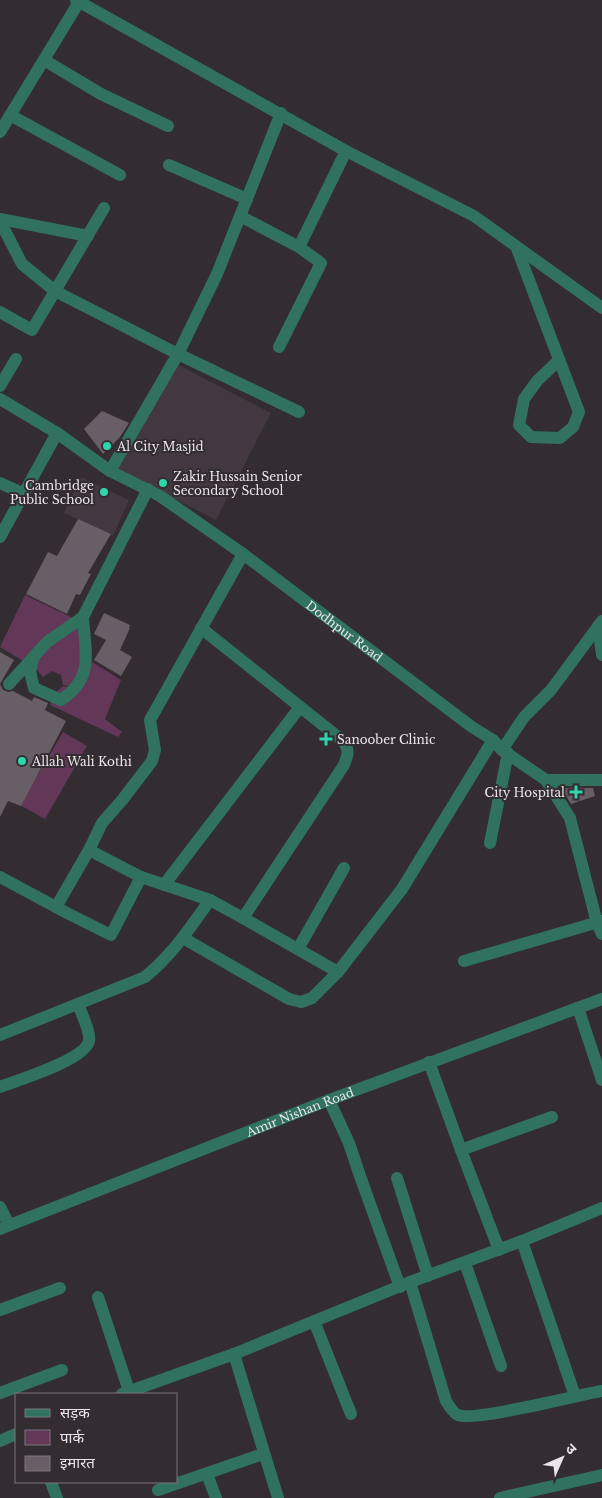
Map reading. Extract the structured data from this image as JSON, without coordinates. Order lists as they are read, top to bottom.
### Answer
{
  "streets": {
    "street": ["Dodhpur Road", "Amir Nishan Road"]
  },
  "places": {
    "other": [
      "Al City Masjid",
      "Zakir Hussain Senior Secondary School",
      "Cambridge Public School",
      "Allah Wali Kothi"
    ],
    "health": ["Sanoober Clinic", "City Hospital"]
  },
  "legend": ["सड़क", "पार्क", "इमारत"],
  "north": "top right"
}
